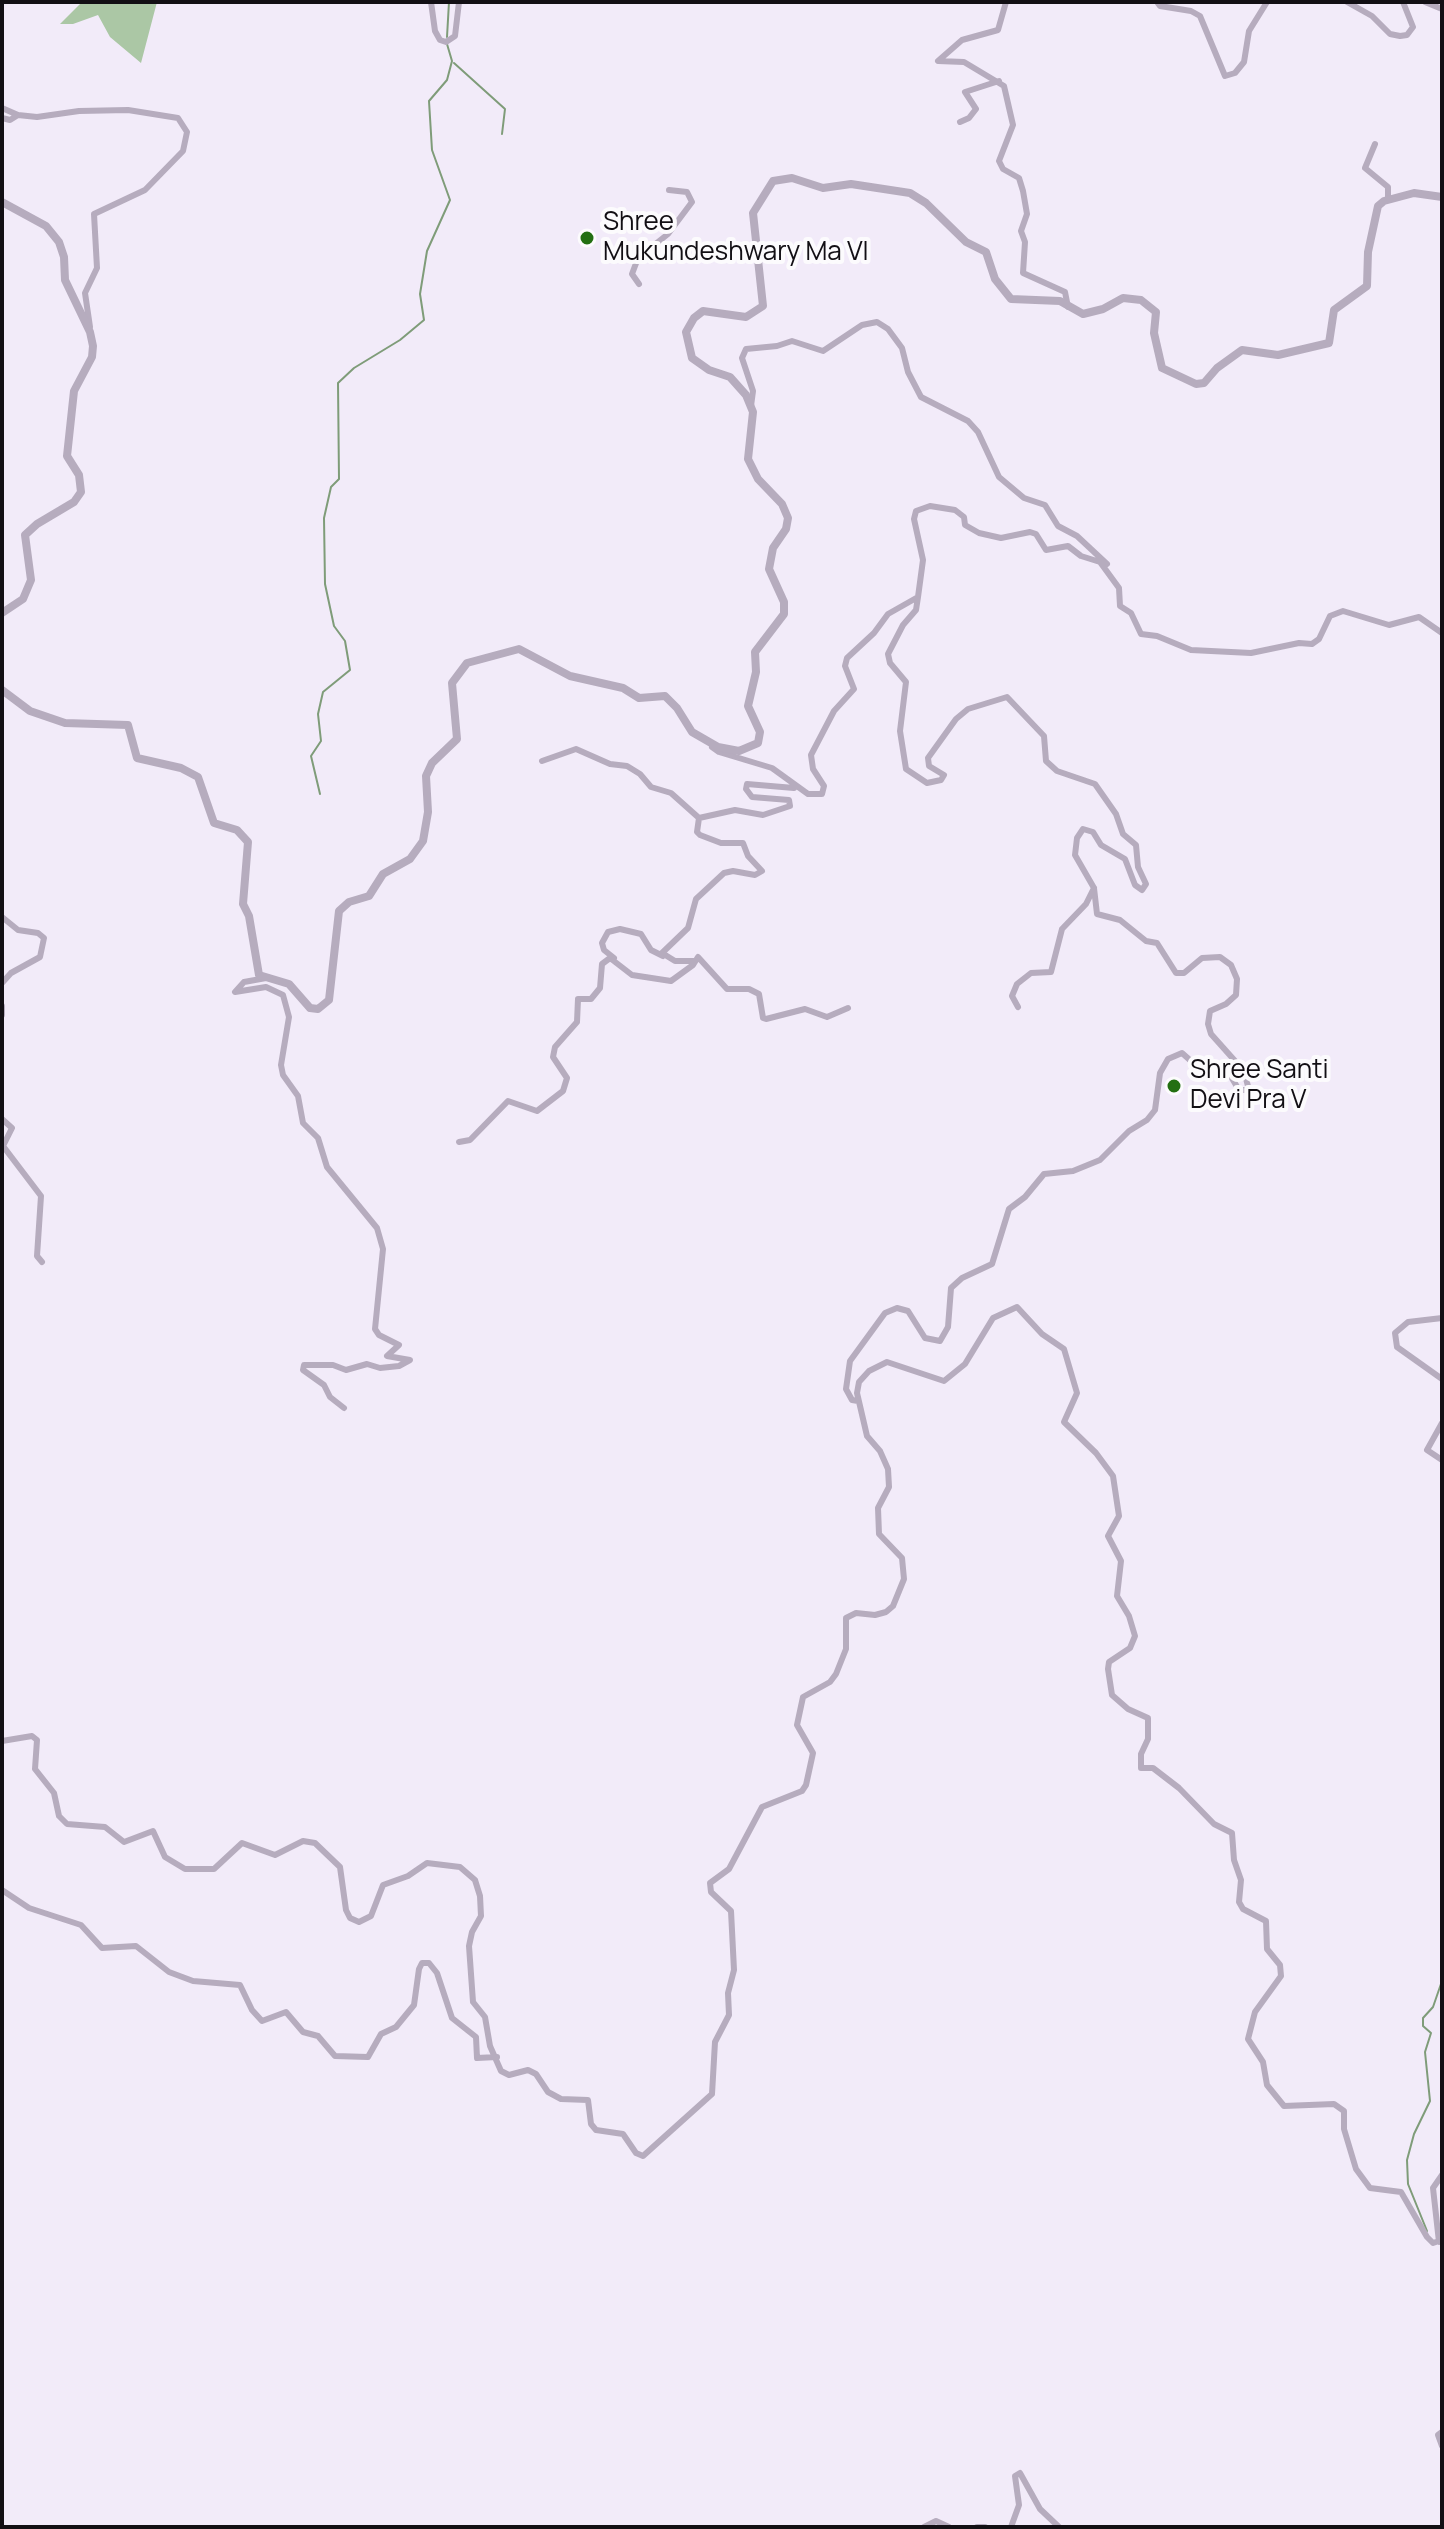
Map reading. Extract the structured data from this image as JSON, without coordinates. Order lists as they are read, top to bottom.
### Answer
{
  "places": ["Shree Mukundeshwary Ma VI", "Shree Santi Devi Pra V"]
}
